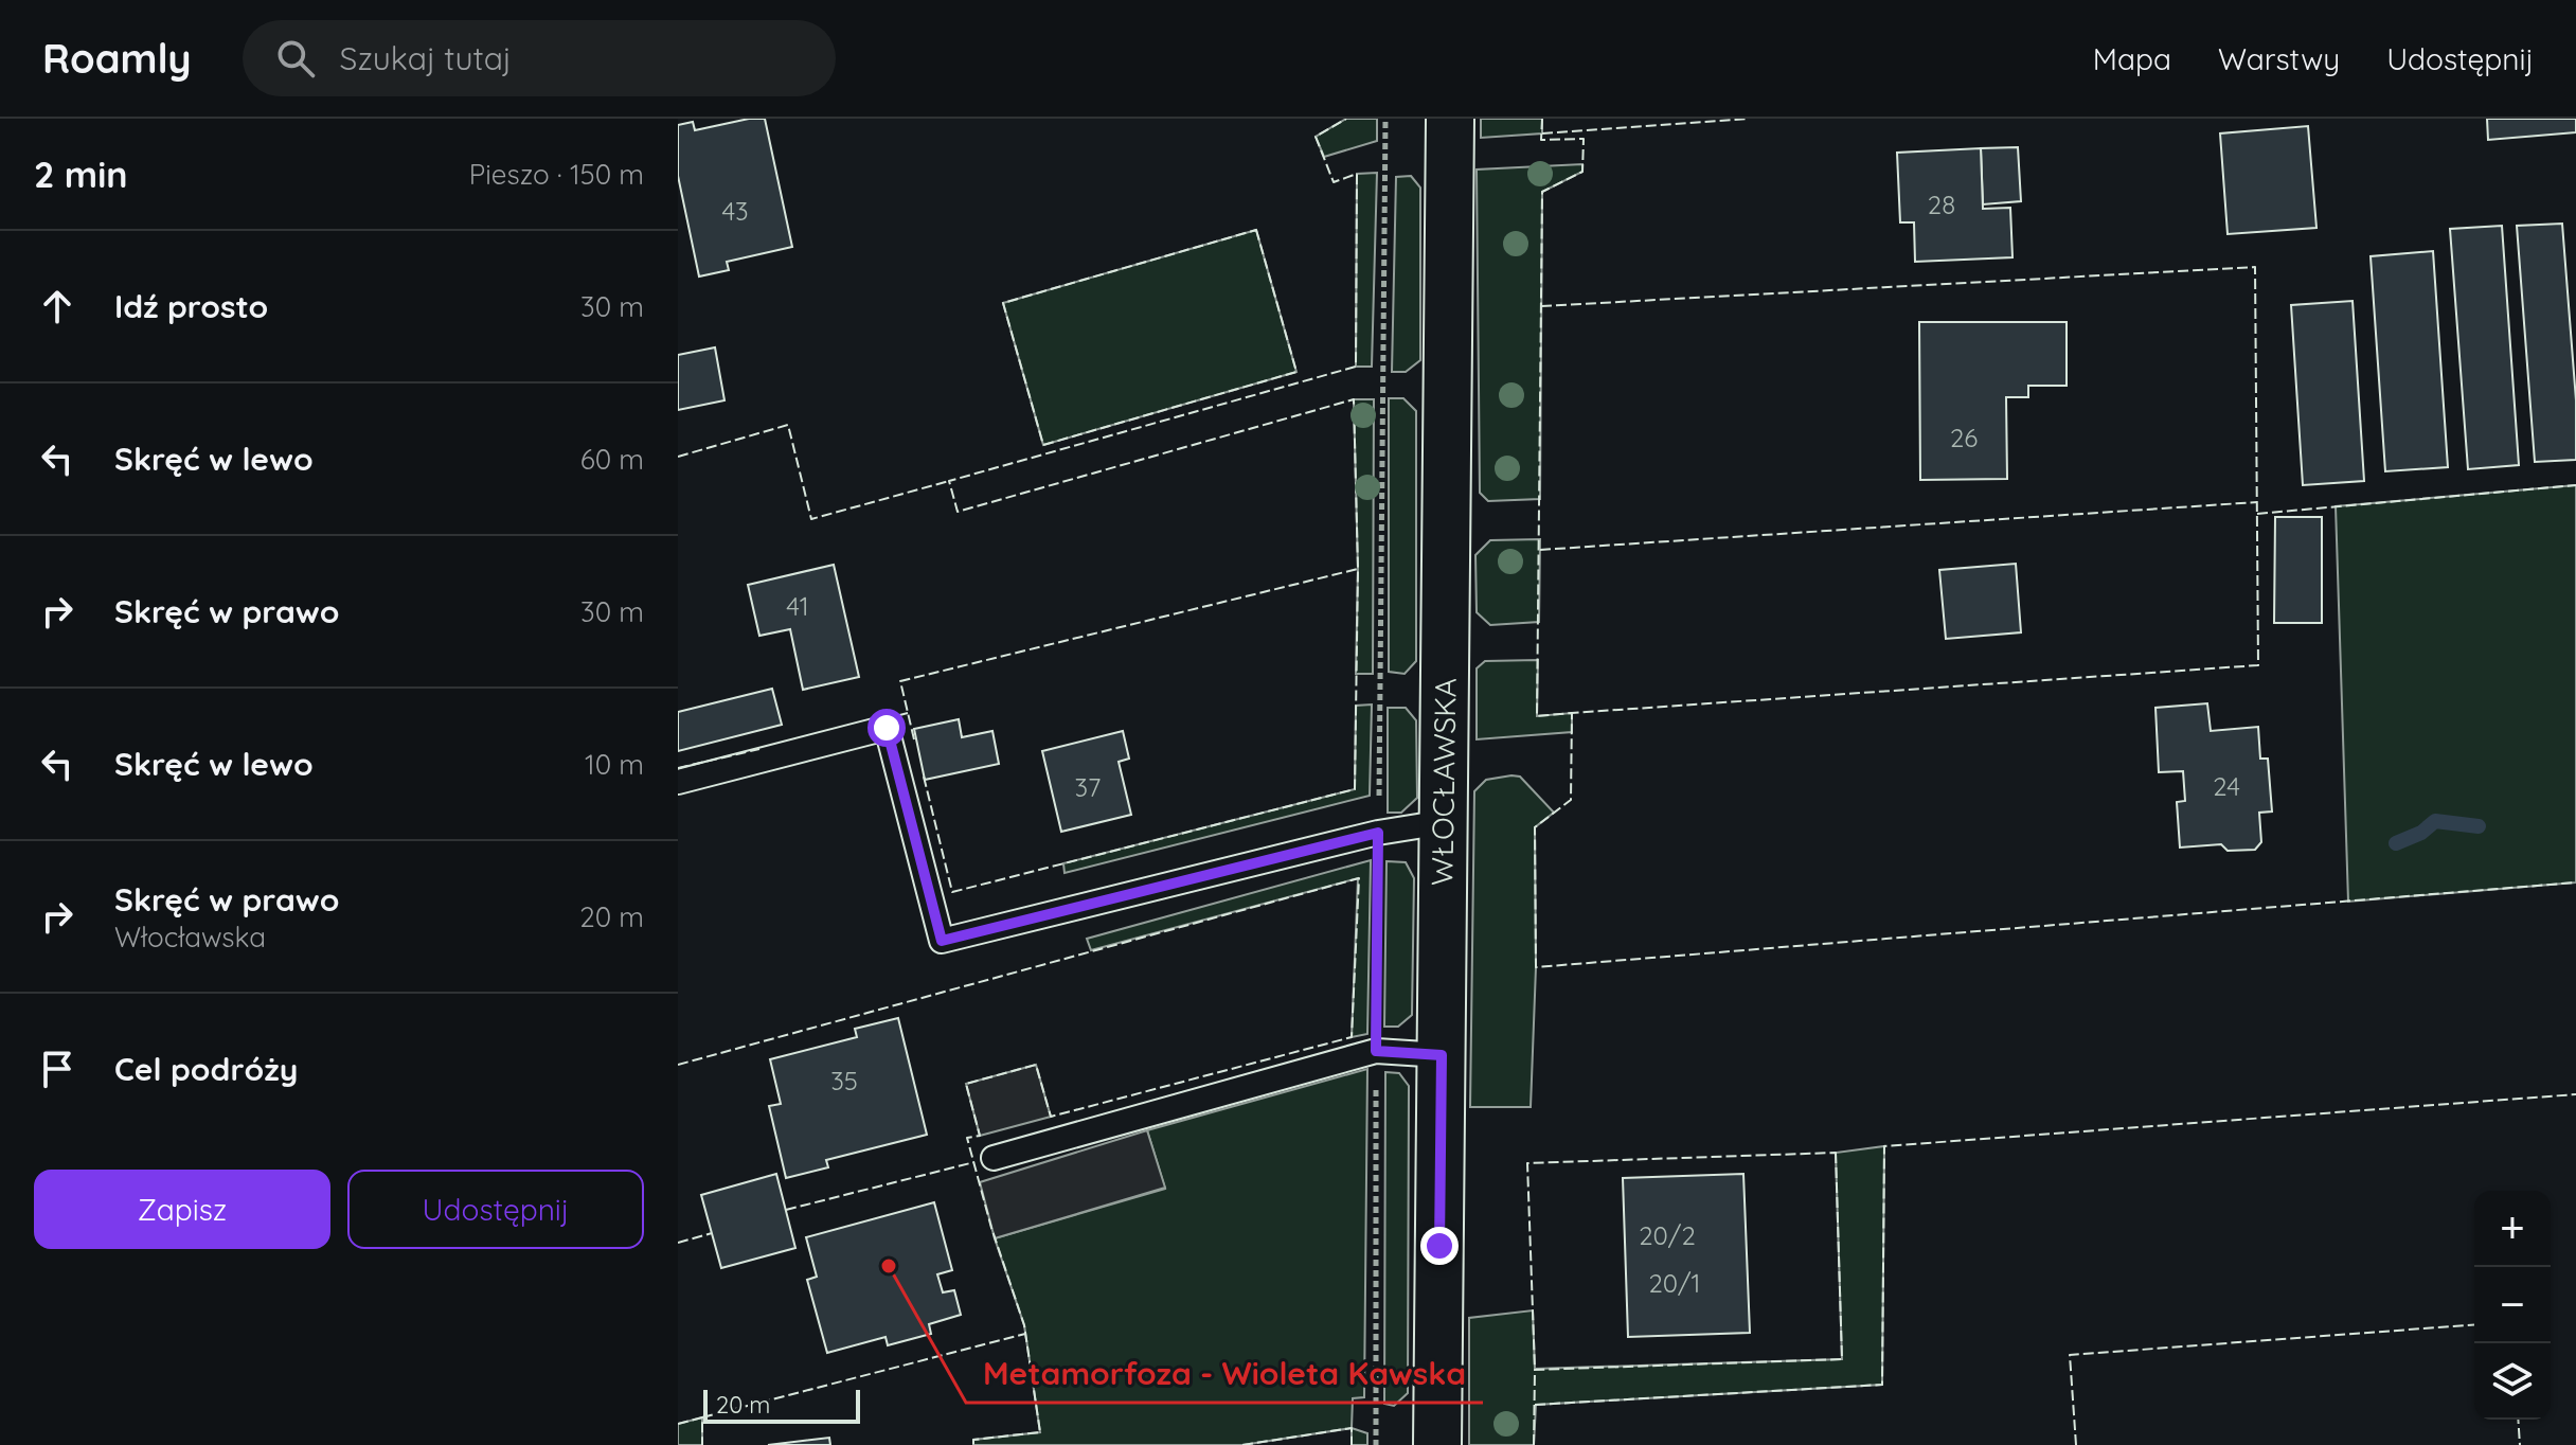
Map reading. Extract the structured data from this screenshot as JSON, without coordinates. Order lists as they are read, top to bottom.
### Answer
{
  "streets": {
    "main road": ["WŁOCŁAWSKA"]
  },
  "places": ["Metamorfoza - Wioleta Kawska"],
  "house_numbers": [
    "28",
    "43",
    "26",
    "41",
    "24",
    "37",
    "35",
    "20/2",
    "20/1"
  ],
  "scale_bar": "20 m",
  "page": {
    "header": "Roamly",
    "search": "Szukaj tutaj",
    "nav": ["Mapa", "Warstwy", "Udostępnij"],
    "heading": ["2 min", "Pieszo · 150 m"],
    "list": [
      ["Idź prosto", "30 m"],
      ["Skręć w lewo", "60 m"],
      ["Skręć w prawo", "30 m"],
      ["Skręć w lewo", "10 m"],
      ["Skręć w prawo", "Włocławska", "20 m"],
      "Cel podróży"
    ],
    "buttons": ["Zapisz", "Udostępnij"],
    "map_buttons": ["+", "−"],
    "scale": "20 m"
  }
}
